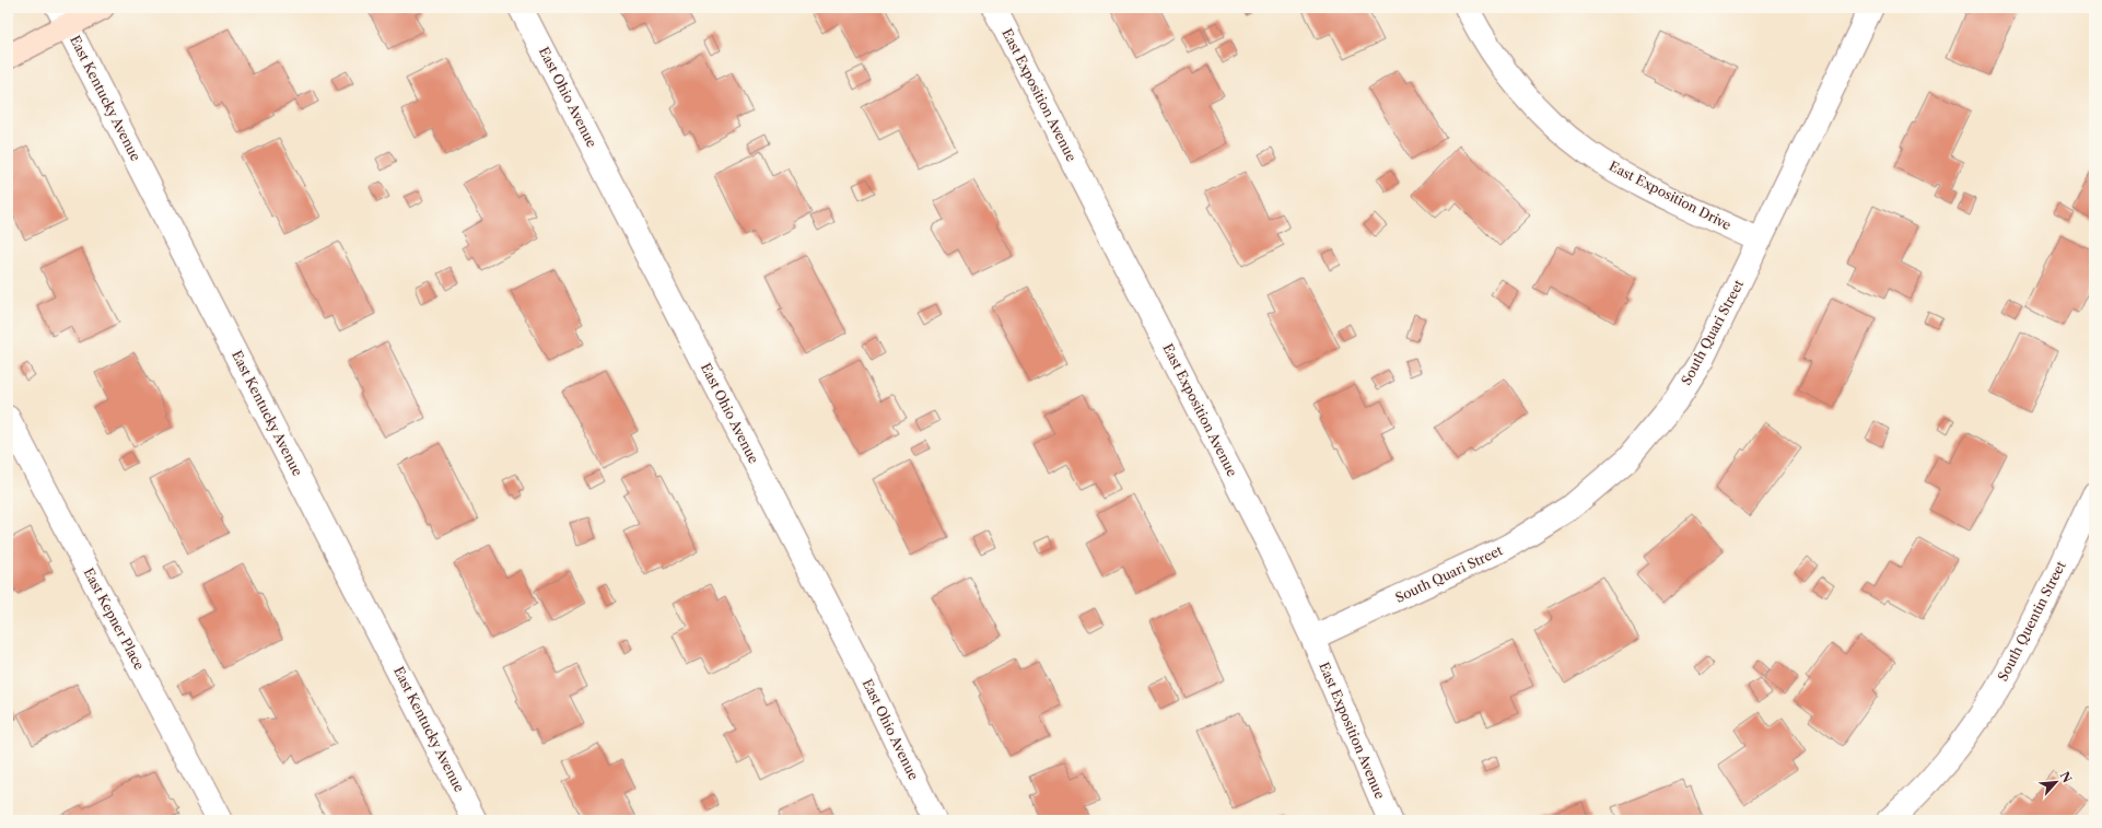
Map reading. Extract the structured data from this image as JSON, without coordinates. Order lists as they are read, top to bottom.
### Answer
{
  "streets": {
    "street": [
      "East Exposition Avenue",
      "East Ohio Avenue",
      "East Kentucky Avenue",
      "East Exposition Drive",
      "South Quari Street",
      "East Kepner Place",
      "South Quentin Street"
    ]
  },
  "crossings": [
    ["East Exposition Avenue", "South Quari Street"],
    ["East Exposition Drive", "South Quari Street"]
  ],
  "north": "top right"
}
